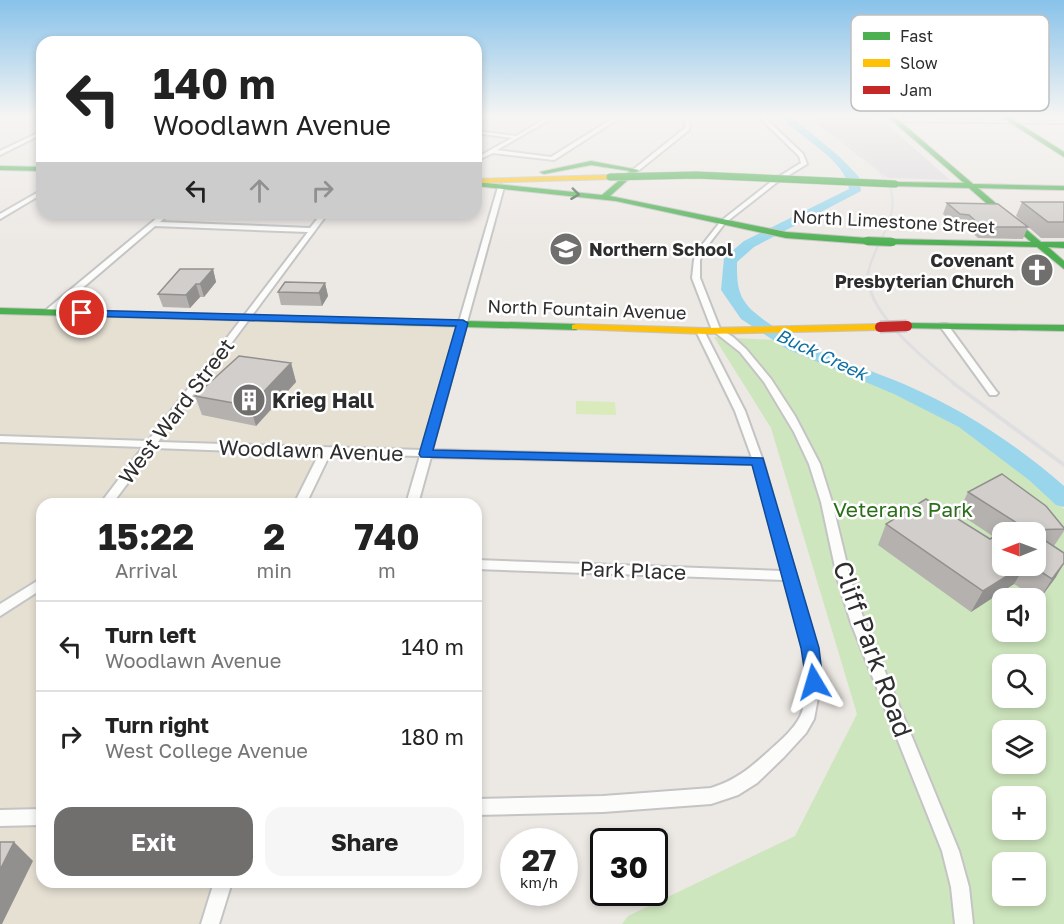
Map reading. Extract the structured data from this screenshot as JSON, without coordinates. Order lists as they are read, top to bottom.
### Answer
{
  "streets": {
    "main road": ["North Limestone Street", "North Fountain Avenue"],
    "street": [
      "West Ward Street",
      "Woodlawn Avenue",
      "Park Place",
      "Cliff Park Road"
    ]
  },
  "crossings": [
    ["North Fountain Avenue", "West Ward Street"],
    ["North Fountain Avenue", "Cliff Park Road"],
    ["West Ward Street", "Woodlawn Avenue"]
  ],
  "water": ["Buck Creek"],
  "parks": ["Veterans Park"],
  "places": {
    "school or university": ["Northern School"],
    "church": ["Covenant Presbyterian Church"],
    "building": ["Krieg Hall"]
  },
  "legend": ["Fast", "Slow", "Jam"],
  "north": "left",
  "page": {
    "turn": ["140 m", "Woodlawn Avenue"],
    "eta": [
      "15:22",
      "Arrival",
      "2",
      "min",
      "740",
      "m"
    ],
    "map_buttons": ["+", "−"],
    "list": [
      {
        "name": "Turn left",
        "note": "Woodlawn Avenue",
        "value": "140 m"
      },
      {
        "name": "Turn right",
        "note": "West College Avenue",
        "value": "180 m"
      }
    ],
    "buttons": ["Exit", "Share"],
    "speed": "27 km/h",
    "limit": "30"
  }
}
